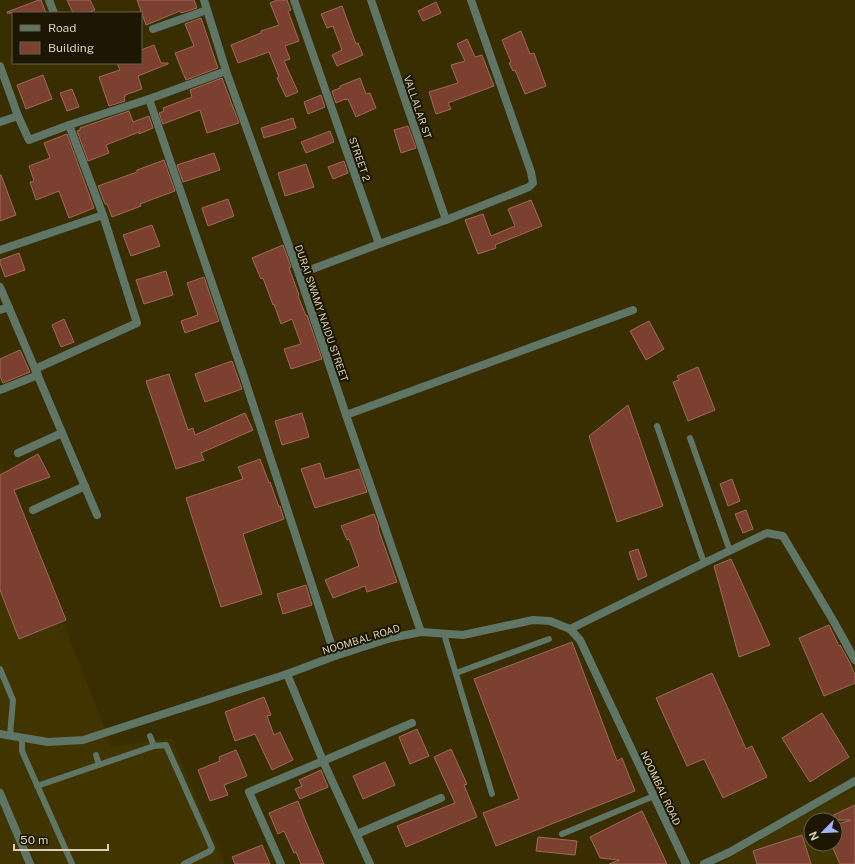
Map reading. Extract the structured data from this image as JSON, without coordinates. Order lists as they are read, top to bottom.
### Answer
{
  "streets": {
    "street": [
      "VALLALAR ST",
      "STREET 2",
      "DURAI SWAMY NAIDU STREET",
      "NOOMBAL ROAD"
    ]
  },
  "crossings": [
    ["DURAI SWAMY NAIDU STREET", "NOOMBAL ROAD"]
  ],
  "legend": ["Road", "Building"],
  "scale_bar": "50 m",
  "north": "bottom left"
}
